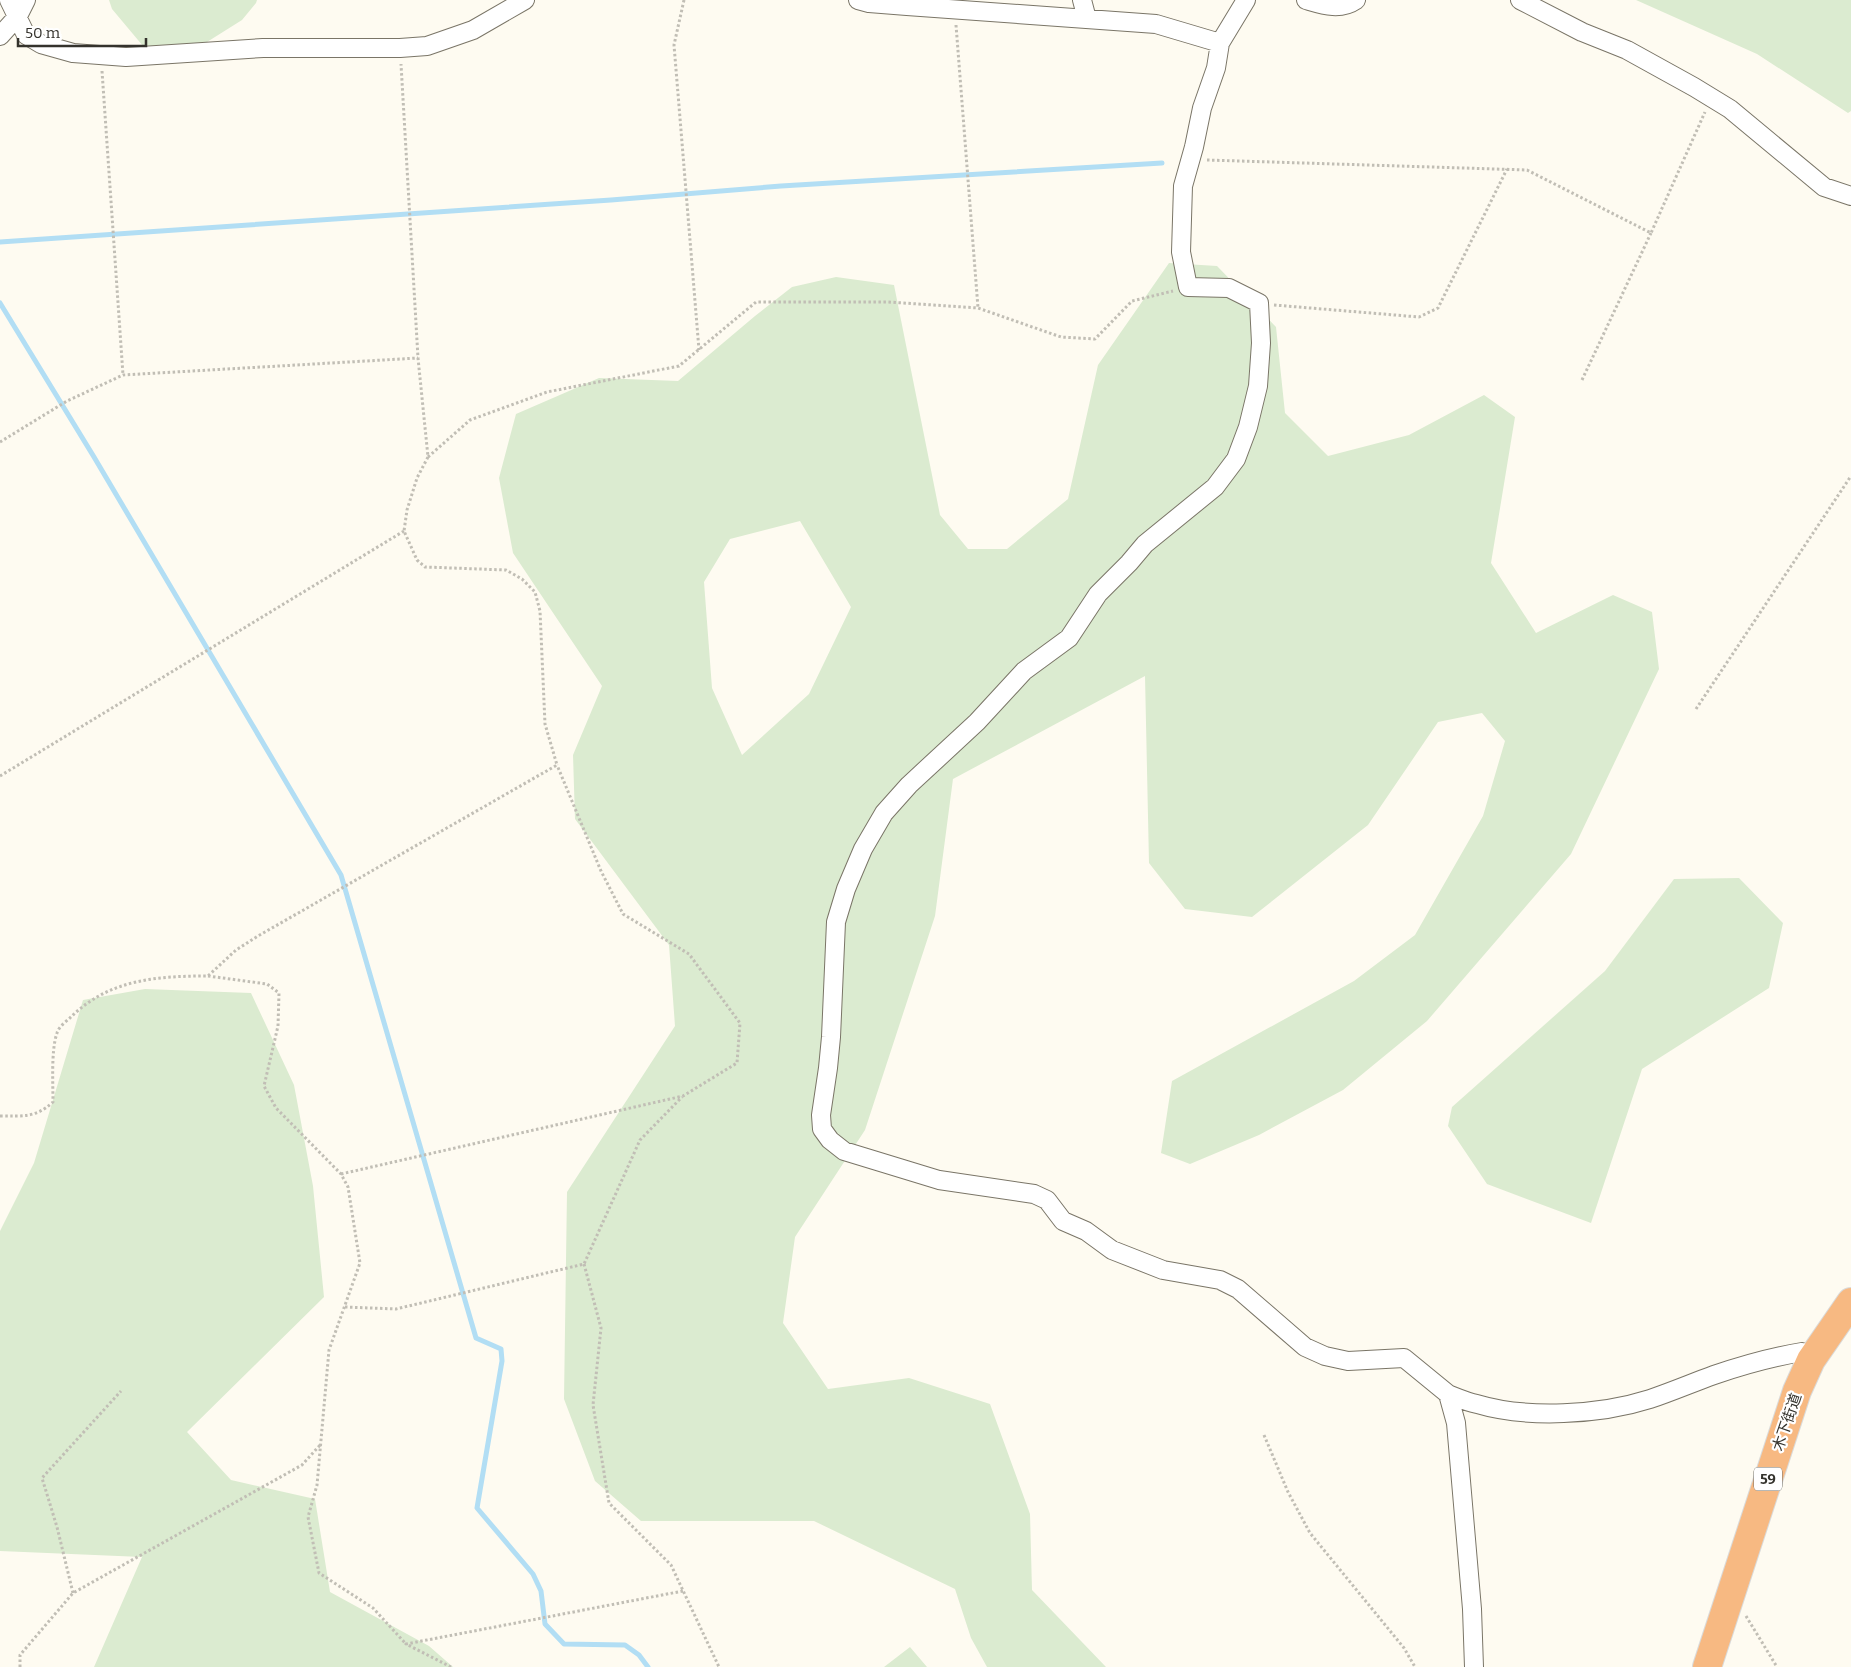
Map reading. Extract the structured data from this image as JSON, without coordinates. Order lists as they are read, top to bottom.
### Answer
{
  "streets": {
    "main road": ["木下街道", "59"]
  },
  "scale_bar": "50 m"
}
